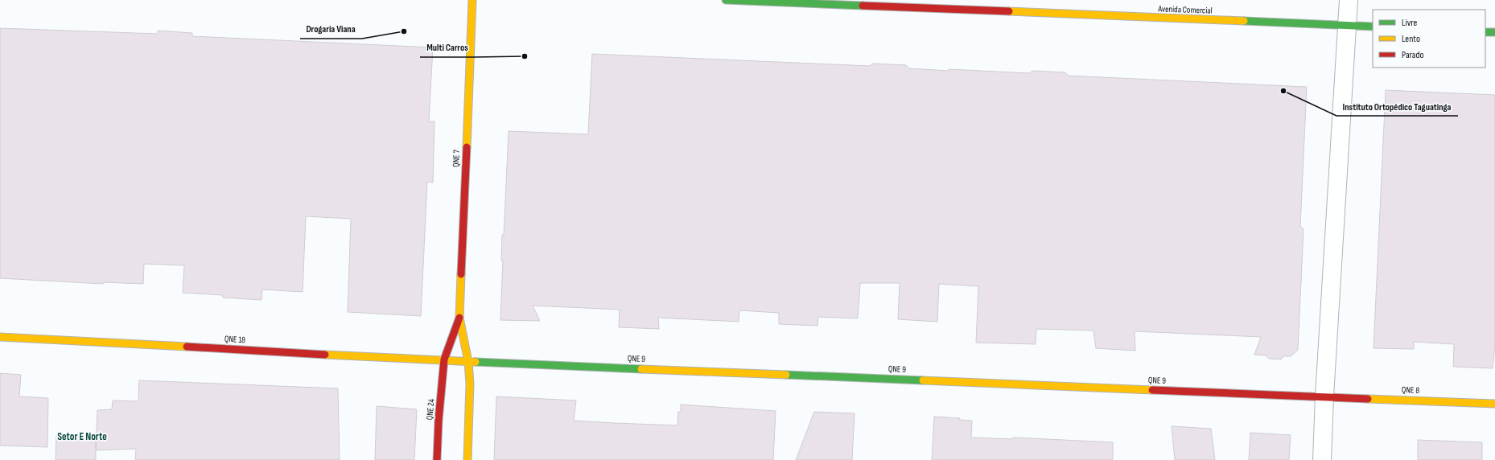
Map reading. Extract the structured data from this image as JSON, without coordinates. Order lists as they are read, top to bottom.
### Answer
{
  "streets": {
    "street": [
      "Avenida Comercial",
      "QNE 7",
      "QNE 18",
      "QNE 9",
      "QNE 8",
      "QNE 24"
    ]
  },
  "crossings": [
    ["QNE 7", "QNE 18"],
    ["QNE 7", "QNE 9"],
    ["QNE 7", "QNE 24"],
    ["QNE 18", "QNE 9"],
    ["QNE 18", "QNE 24"],
    ["QNE 9", "QNE 8"]
  ],
  "districts": ["Setor E Norte"],
  "places": ["Drogaria Viana", "Multi Carros", "Instituto Ortopédico Taguatinga"],
  "legend": ["Livre", "Lento", "Parado"]
}
